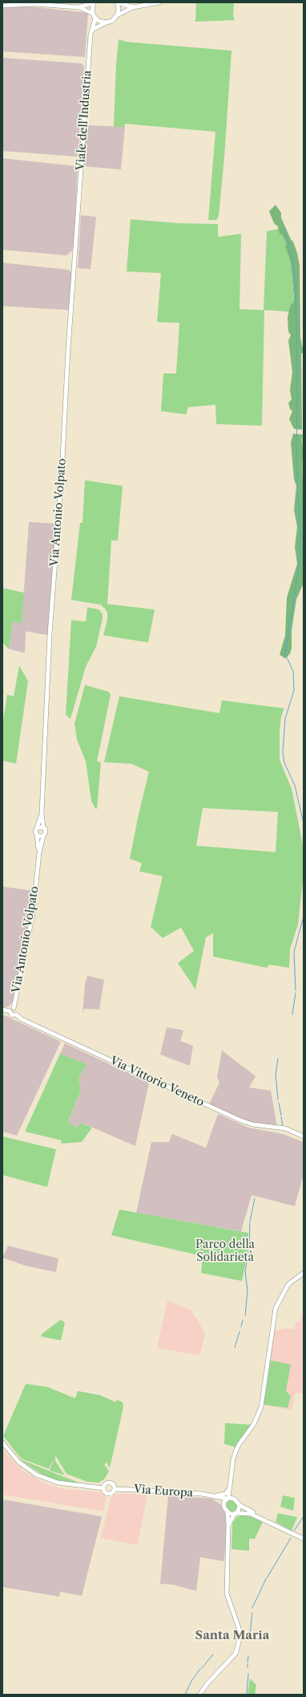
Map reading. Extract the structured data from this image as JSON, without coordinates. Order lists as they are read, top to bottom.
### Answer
{
  "streets": {
    "street": [
      "Viale dell'Industria",
      "Via Antonio Volpato",
      "Via Vittorio Veneto",
      "Via Europa"
    ]
  },
  "crossings": [
    ["Viale dell'Industria", "Via Antonio Volpato"]
  ],
  "districts": ["Santa Maria"],
  "parks": ["Parco della Solidarietà"]
}
